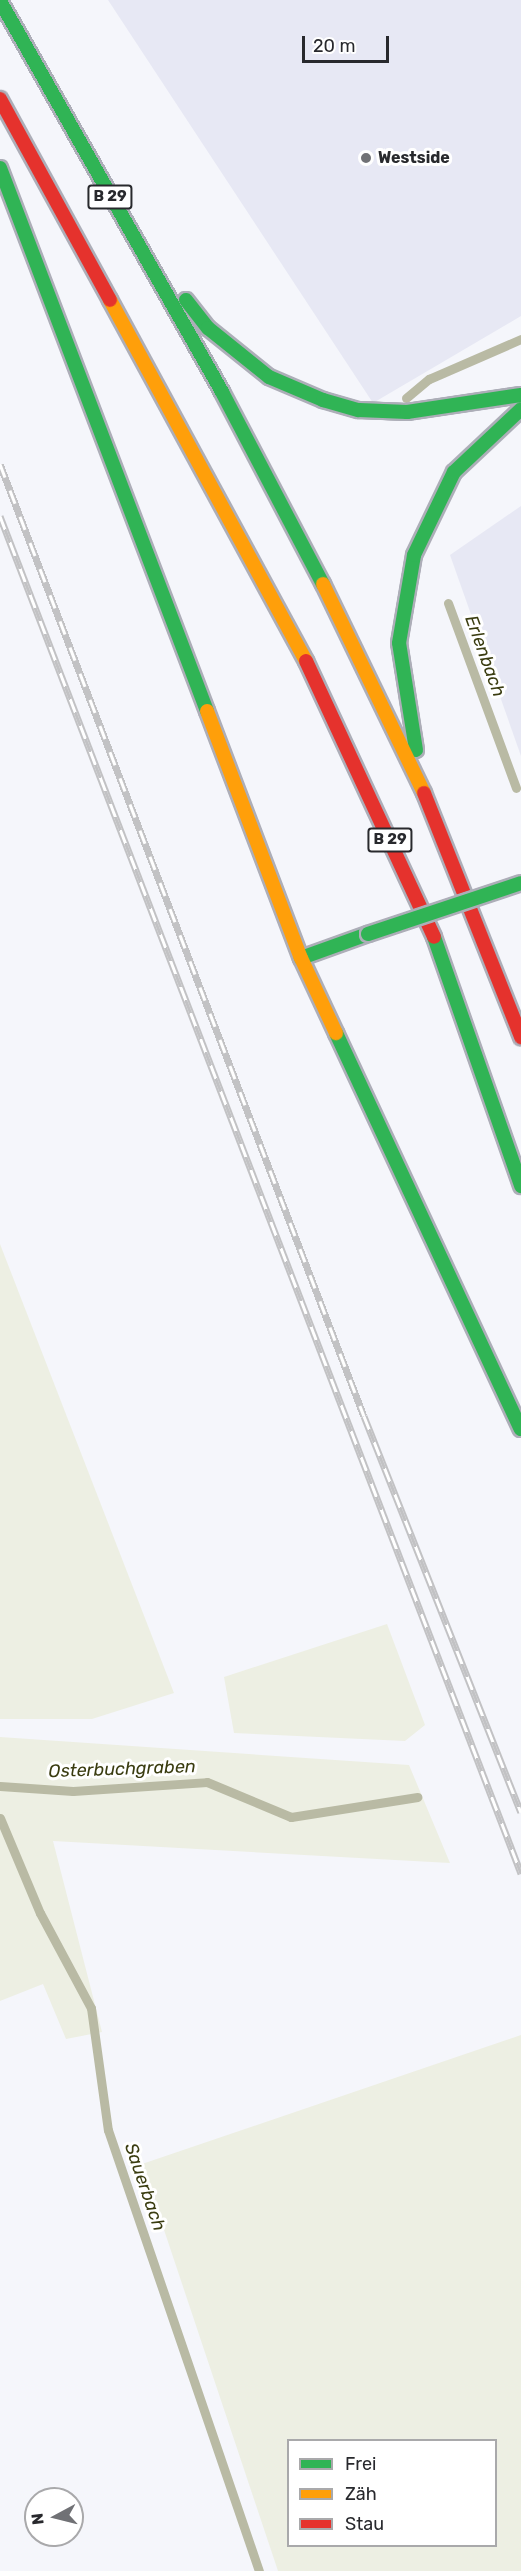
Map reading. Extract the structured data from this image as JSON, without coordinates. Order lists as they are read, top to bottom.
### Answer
{
  "streets": {
    "highway": ["B 29"]
  },
  "water": ["Erlenbach", "Osterbuchgraben", "Sauerbach"],
  "places": ["Westside"],
  "legend": ["Frei", "Zäh", "Stau"],
  "scale_bar": "20 m",
  "north": "left"
}
